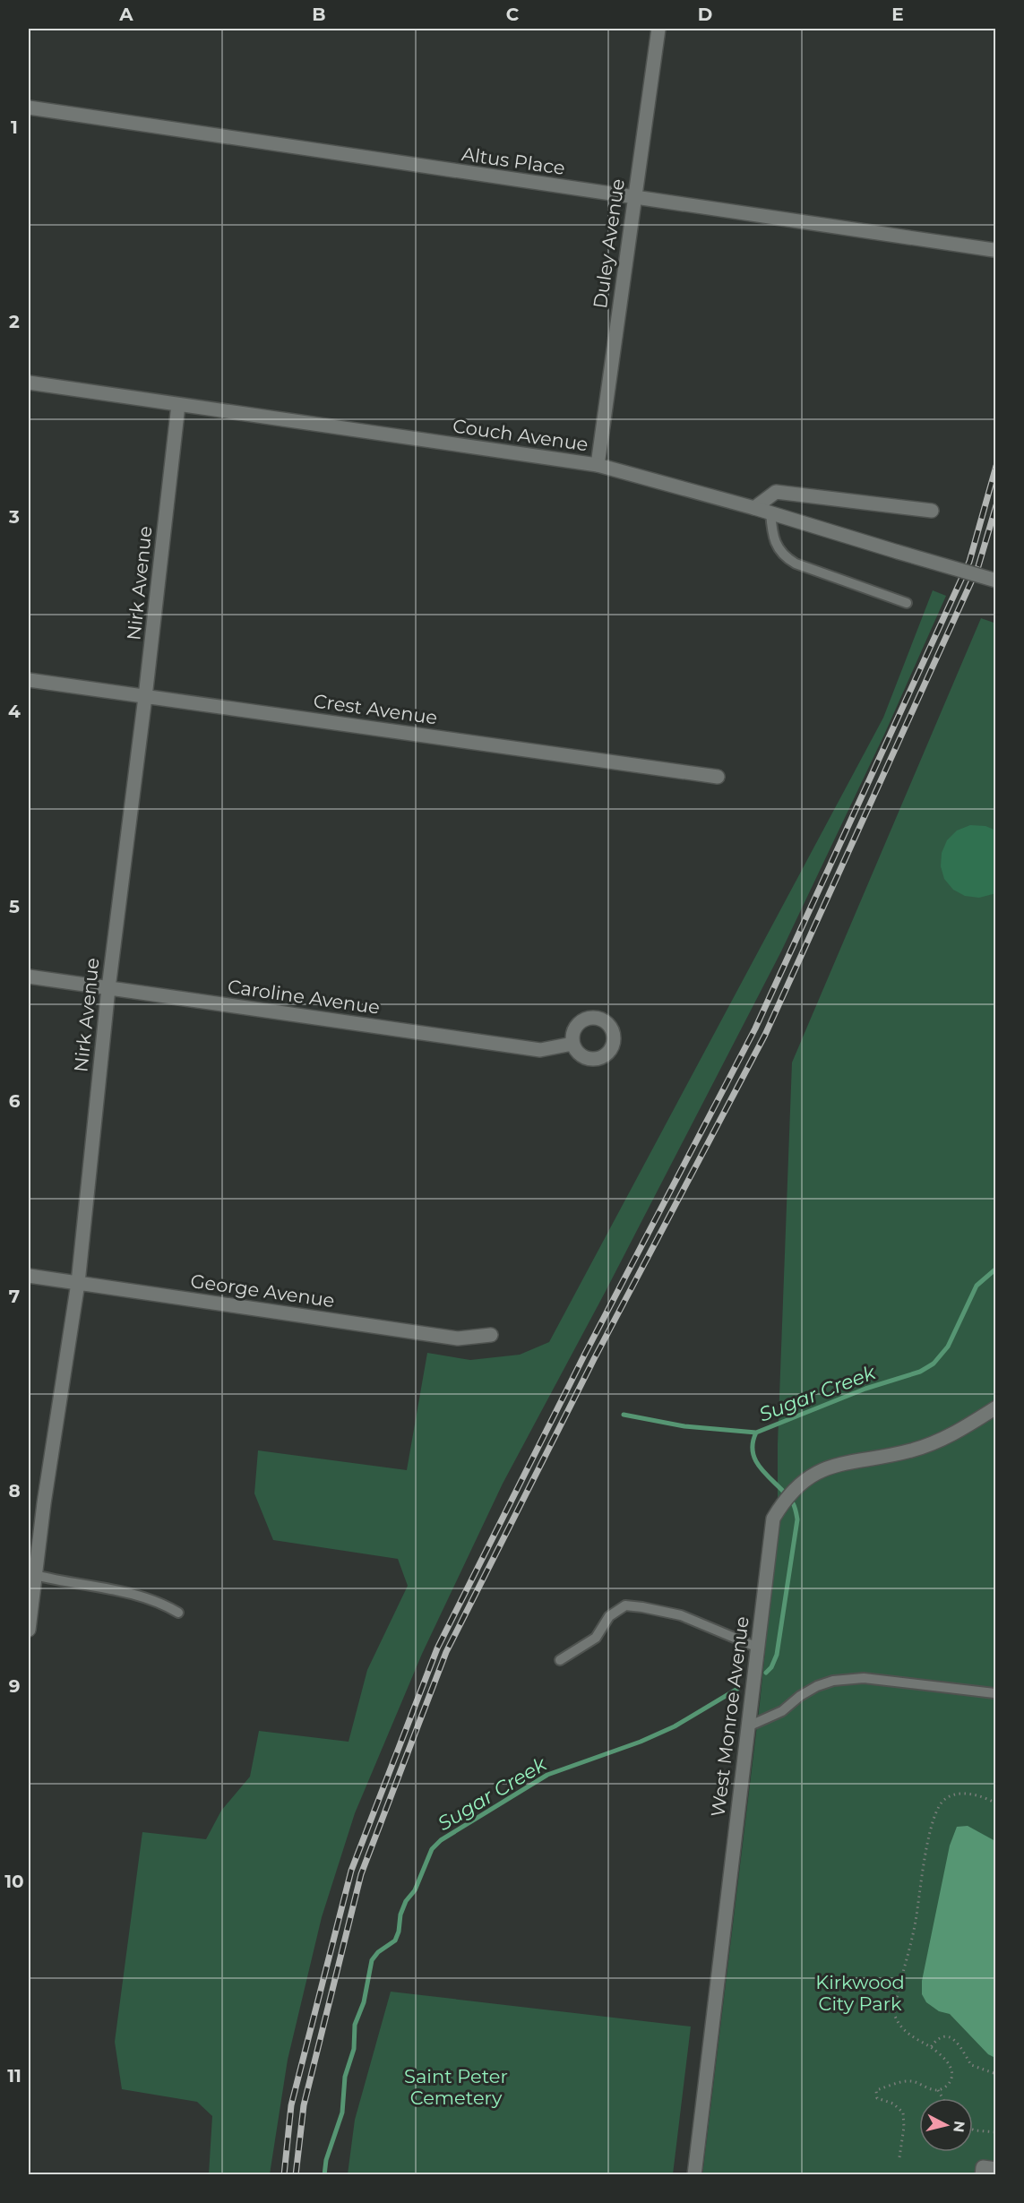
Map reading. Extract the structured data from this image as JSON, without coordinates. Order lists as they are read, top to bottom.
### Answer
{
  "streets": {
    "street": [
      "Altus Place",
      "Duley Avenue",
      "Couch Avenue",
      "Nirk Avenue",
      "Crest Avenue",
      "Caroline Avenue",
      "George Avenue",
      "West Monroe Avenue"
    ]
  },
  "crossings": [
    ["Altus Place", "Duley Avenue"],
    ["Duley Avenue", "Couch Avenue"],
    ["Couch Avenue", "Nirk Avenue"],
    ["Nirk Avenue", "Crest Avenue"],
    ["Nirk Avenue", "Caroline Avenue"],
    ["Nirk Avenue", "George Avenue"]
  ],
  "water": ["Sugar Creek"],
  "parks": ["Kirkwood City Park", "Saint Peter Cemetery"],
  "north": "right",
  "grid": {
    "columns": [
      "A",
      "B",
      "C",
      "D",
      "E"
    ],
    "rows": [
      "1",
      "2",
      "3",
      "4",
      "5",
      "6",
      "7",
      "8",
      "9",
      "10",
      "11"
    ]
  }
}
